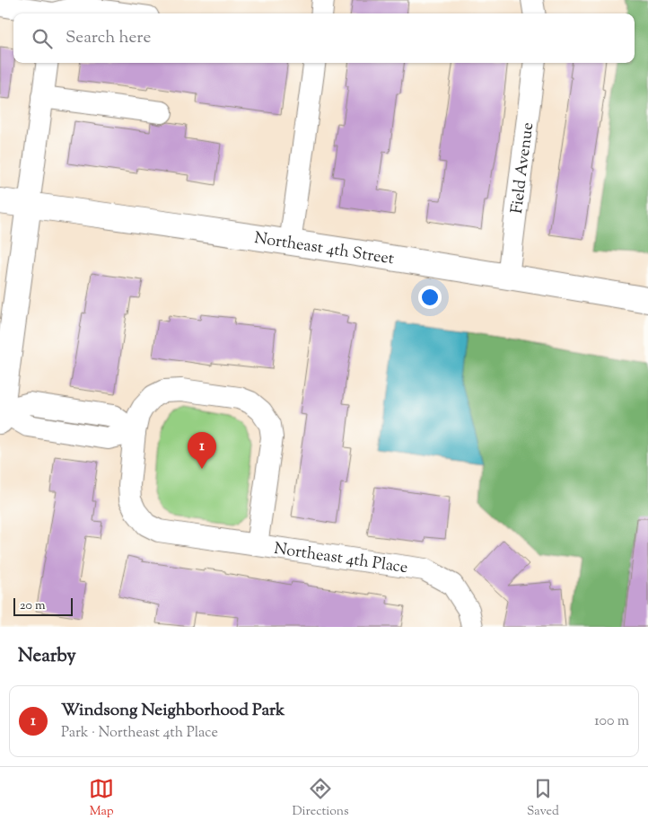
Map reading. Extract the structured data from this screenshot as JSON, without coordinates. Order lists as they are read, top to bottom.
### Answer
{
  "streets": {
    "main road": ["Northeast 4th Street"],
    "street": ["Field Avenue", "Northeast 4th Place"]
  },
  "crossings": [
    ["Field Avenue", "Northeast 4th Street"]
  ],
  "scale_bar": "20 m",
  "page": {
    "search": "Search here",
    "pins": "1",
    "scale": "20 m",
    "heading": "Nearby",
    "list": [
      {
        "mark": "1",
        "name": "Windsong Neighborhood Park",
        "note": "Park · Northeast 4th Place",
        "value": "100 m"
      }
    ],
    "nav": ["Map", "Directions", "Saved"]
  }
}
